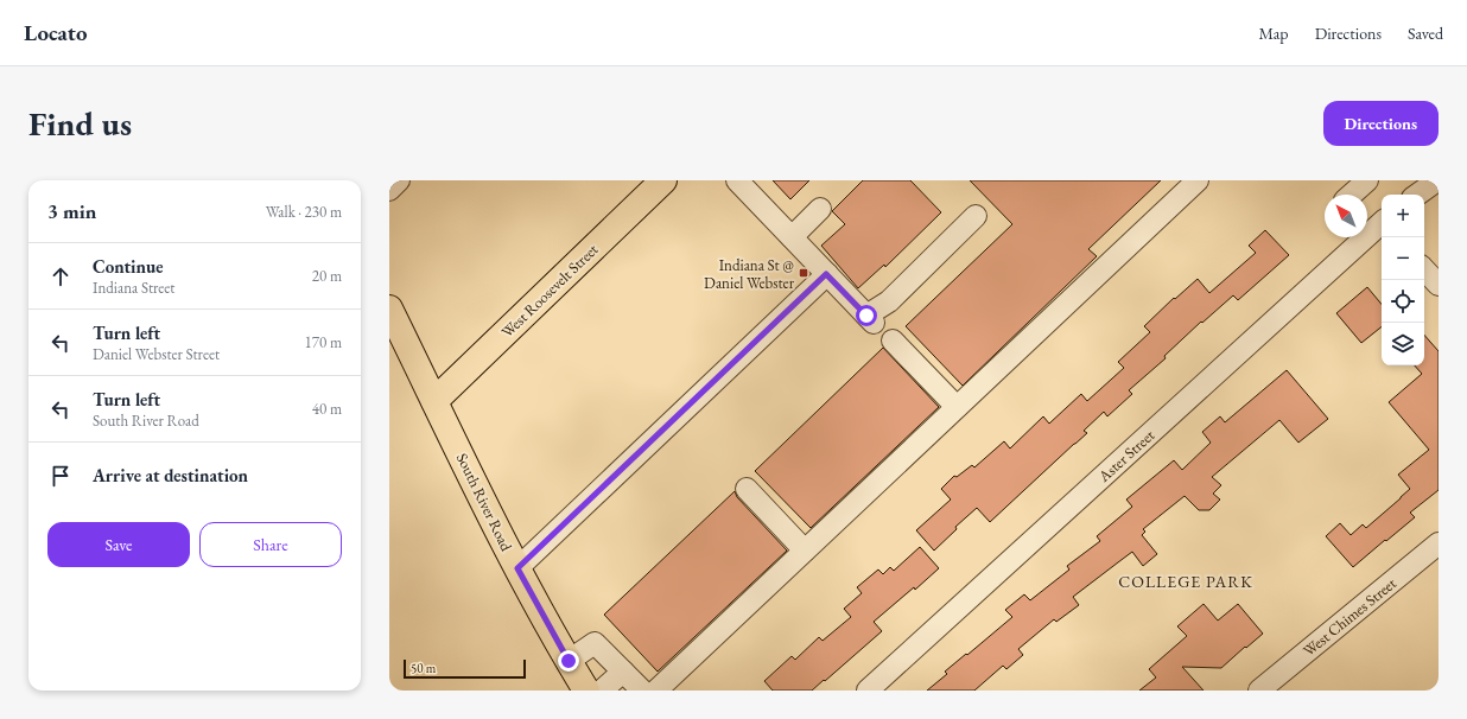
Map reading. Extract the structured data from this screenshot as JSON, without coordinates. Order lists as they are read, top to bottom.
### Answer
{
  "streets": {
    "main road": ["West Roosevelt Street", "South River Road"],
    "street": ["Aster Street", "West Chimes Street"]
  },
  "crossings": [
    ["West Roosevelt Street", "South River Road"]
  ],
  "districts": ["COLLEGE PARK"],
  "places": {
    "transit": ["Indiana St @ Daniel Webster"]
  },
  "scale_bar": "50 m",
  "north": "top left",
  "page": {
    "header": "Locato",
    "nav": ["Map", "Directions", "Saved"],
    "buttons": [
      "Directions",
      ["Save", "Share"]
    ],
    "title": "Find us",
    "heading": ["3 min", "Walk · 230 m"],
    "map_buttons": ["+", "−"],
    "list": [
      ["Continue", "Indiana Street", "20 m"],
      ["Turn left", "Daniel Webster Street", "170 m"],
      ["Turn left", "South River Road", "40 m"],
      "Arrive at destination"
    ],
    "scale": "50 m"
  }
}
